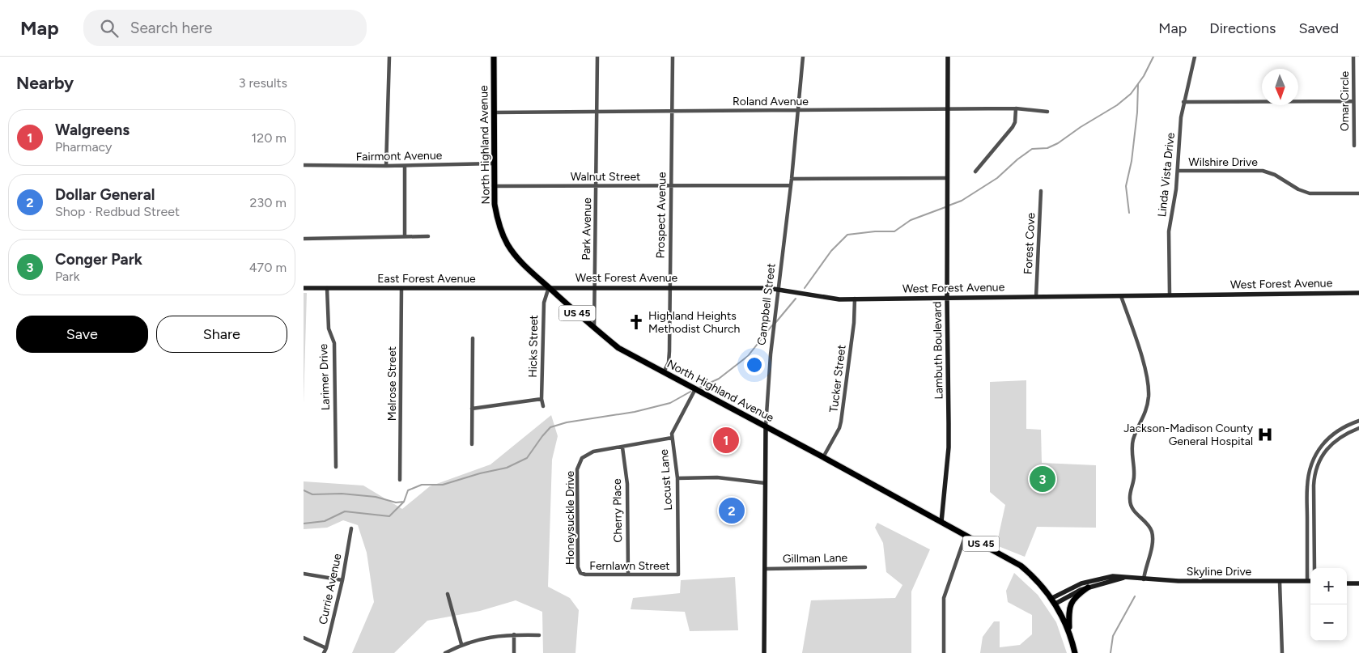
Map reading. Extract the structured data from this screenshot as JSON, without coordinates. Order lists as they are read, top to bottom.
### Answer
{
  "streets": {
    "main road": ["North Highland Avenue", "US 45"],
    "street": [
      "Roland Avenue",
      "Omar Circle",
      "Fairmont Avenue",
      "Wilshire Drive",
      "Linda Vista Drive",
      "Walnut Street",
      "Prospect Avenue",
      "Park Avenue",
      "Forest Cove",
      "West Forest Avenue",
      "East Forest Avenue",
      "Campbell Street",
      "Hicks Street",
      "Lambuth Boulevard",
      "Larimer Drive",
      "Tucker Street",
      "Melrose Street",
      "Locust Lane",
      "Cherry Place",
      "Honeysuckle Drive",
      "Gillman Lane",
      "Fernlawn Street",
      "Skyline Drive",
      "Currie Avenue"
    ]
  },
  "crossings": [
    ["Roland Avenue", "North Highland Avenue"],
    ["Roland Avenue", "Prospect Avenue"],
    ["Roland Avenue", "Park Avenue"],
    ["Roland Avenue", "Campbell Street"],
    ["Roland Avenue", "Lambuth Boulevard"],
    ["North Highland Avenue", "Fairmont Avenue"],
    ["North Highland Avenue", "Walnut Street"],
    ["North Highland Avenue", "Prospect Avenue"],
    ["North Highland Avenue", "Park Avenue"],
    ["North Highland Avenue", "West Forest Avenue"],
    ["North Highland Avenue", "East Forest Avenue"],
    ["North Highland Avenue", "Campbell Street"],
    ["North Highland Avenue", "Hicks Street"],
    ["North Highland Avenue", "Lambuth Boulevard"],
    ["North Highland Avenue", "Tucker Street"],
    ["North Highland Avenue", "Locust Lane"],
    ["North Highland Avenue", "Skyline Drive"],
    ["Wilshire Drive", "Linda Vista Drive"],
    ["Linda Vista Drive", "West Forest Avenue"],
    ["Walnut Street", "Prospect Avenue"],
    ["Walnut Street", "Park Avenue"],
    ["Walnut Street", "Campbell Street"],
    ["Prospect Avenue", "West Forest Avenue"],
    ["Park Avenue", "West Forest Avenue"],
    ["Forest Cove", "West Forest Avenue"],
    ["West Forest Avenue", "East Forest Avenue"],
    ["West Forest Avenue", "Campbell Street"],
    ["West Forest Avenue", "Hicks Street"],
    ["West Forest Avenue", "Lambuth Boulevard"],
    ["West Forest Avenue", "Tucker Street"],
    ["East Forest Avenue", "Hicks Street"],
    ["East Forest Avenue", "Larimer Drive"],
    ["East Forest Avenue", "Melrose Street"],
    ["Campbell Street", "Gillman Lane"],
    ["Locust Lane", "Honeysuckle Drive"],
    ["Locust Lane", "Fernlawn Street"],
    ["Cherry Place", "Honeysuckle Drive"],
    ["Cherry Place", "Fernlawn Street"],
    ["Honeysuckle Drive", "Fernlawn Street"]
  ],
  "places": {
    "church": ["Highland Heights Methodist Church"],
    "hospital": ["Jackson-Madison County General Hospital"]
  },
  "north": "bottom",
  "page": {
    "header": "Map",
    "search": "Search here",
    "nav": ["Map", "Directions", "Saved"],
    "heading": ["Nearby", "3 results"],
    "list": [
      {
        "mark": "1",
        "name": "Walgreens",
        "note": "Pharmacy",
        "value": "120 m"
      },
      {
        "mark": "2",
        "name": "Dollar General",
        "note": "Shop · Redbud Street",
        "value": "230 m"
      },
      {
        "mark": "3",
        "name": "Conger Park",
        "note": "Park",
        "value": "470 m"
      }
    ],
    "buttons": ["Save", "Share"],
    "pins": ["1", "3", "2"],
    "map_buttons": ["+", "−"]
  }
}
